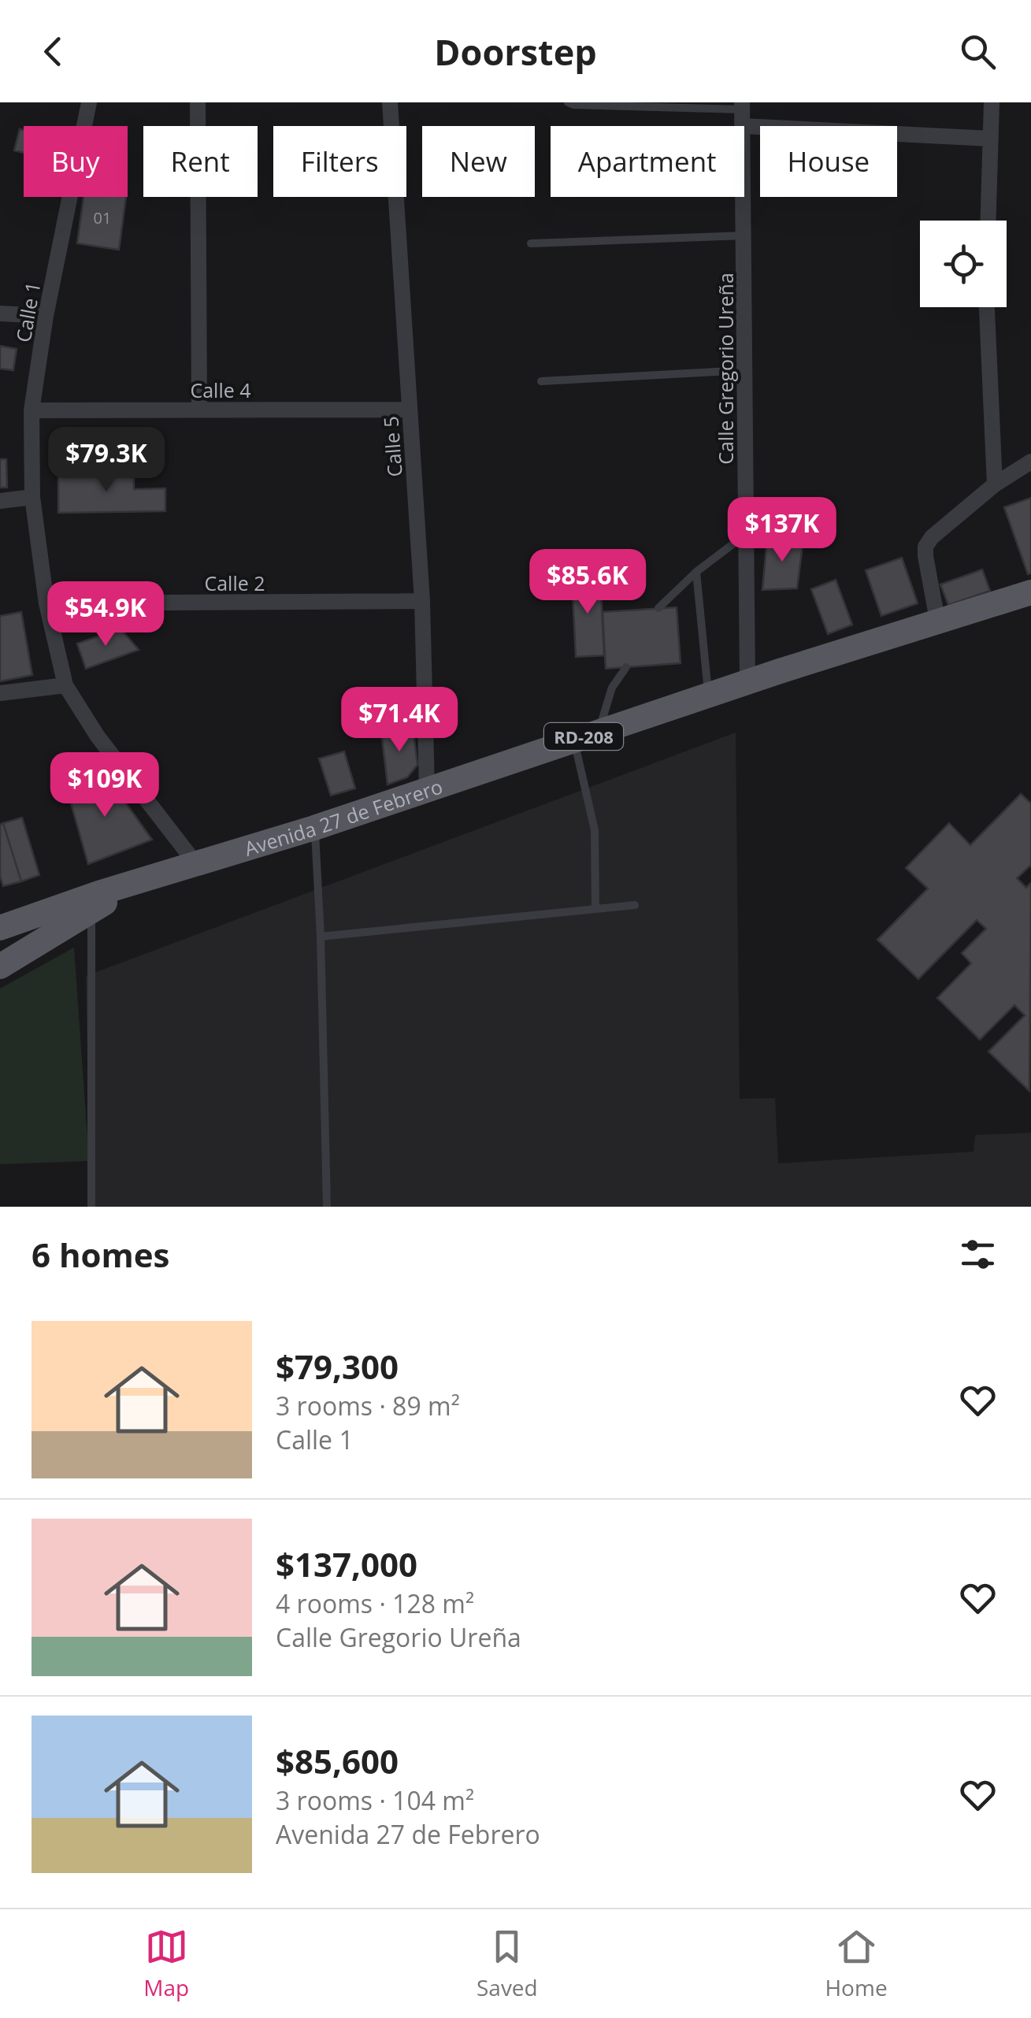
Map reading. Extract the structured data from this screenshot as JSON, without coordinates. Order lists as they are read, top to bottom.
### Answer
{
  "streets": {
    "main road": ["RD-208", "Avenida 27 de Febrero"],
    "street": [
      "Calle 1",
      "Calle Gregorio Ureña",
      "Calle 4",
      "Calle 5",
      "Calle 2"
    ]
  },
  "crossings": [
    ["Calle 1", "Calle 4"],
    ["Calle 1", "Calle 2"],
    ["Calle 1", "Avenida 27 de Febrero"],
    ["Calle Gregorio Ureña", "Avenida 27 de Febrero"],
    ["Calle 4", "Calle 5"],
    ["Calle 5", "Calle 2"],
    ["Calle 5", "Avenida 27 de Febrero"]
  ],
  "house_numbers": ["01"],
  "page": {
    "header": "Doorstep",
    "chip": [
      "Buy",
      "Rent",
      "Filters",
      "New",
      "Apartment",
      "House"
    ],
    "price": [
      "$79.3K",
      "$137K",
      "$85.6K",
      "$54.9K",
      "$71.4K",
      "$109K"
    ],
    "heading": "6 homes",
    "list": [
      {
        "name": "$79,300",
        "note": "3 rooms · 89 m² · Calle 1"
      },
      {
        "name": "$137,000",
        "note": "4 rooms · 128 m² · Calle Gregorio Ureña"
      },
      {
        "name": "$85,600",
        "note": "3 rooms · 104 m² · Avenida 27 de Febrero"
      }
    ],
    "tabs": ["Map", "Saved", "Home"]
  }
}
